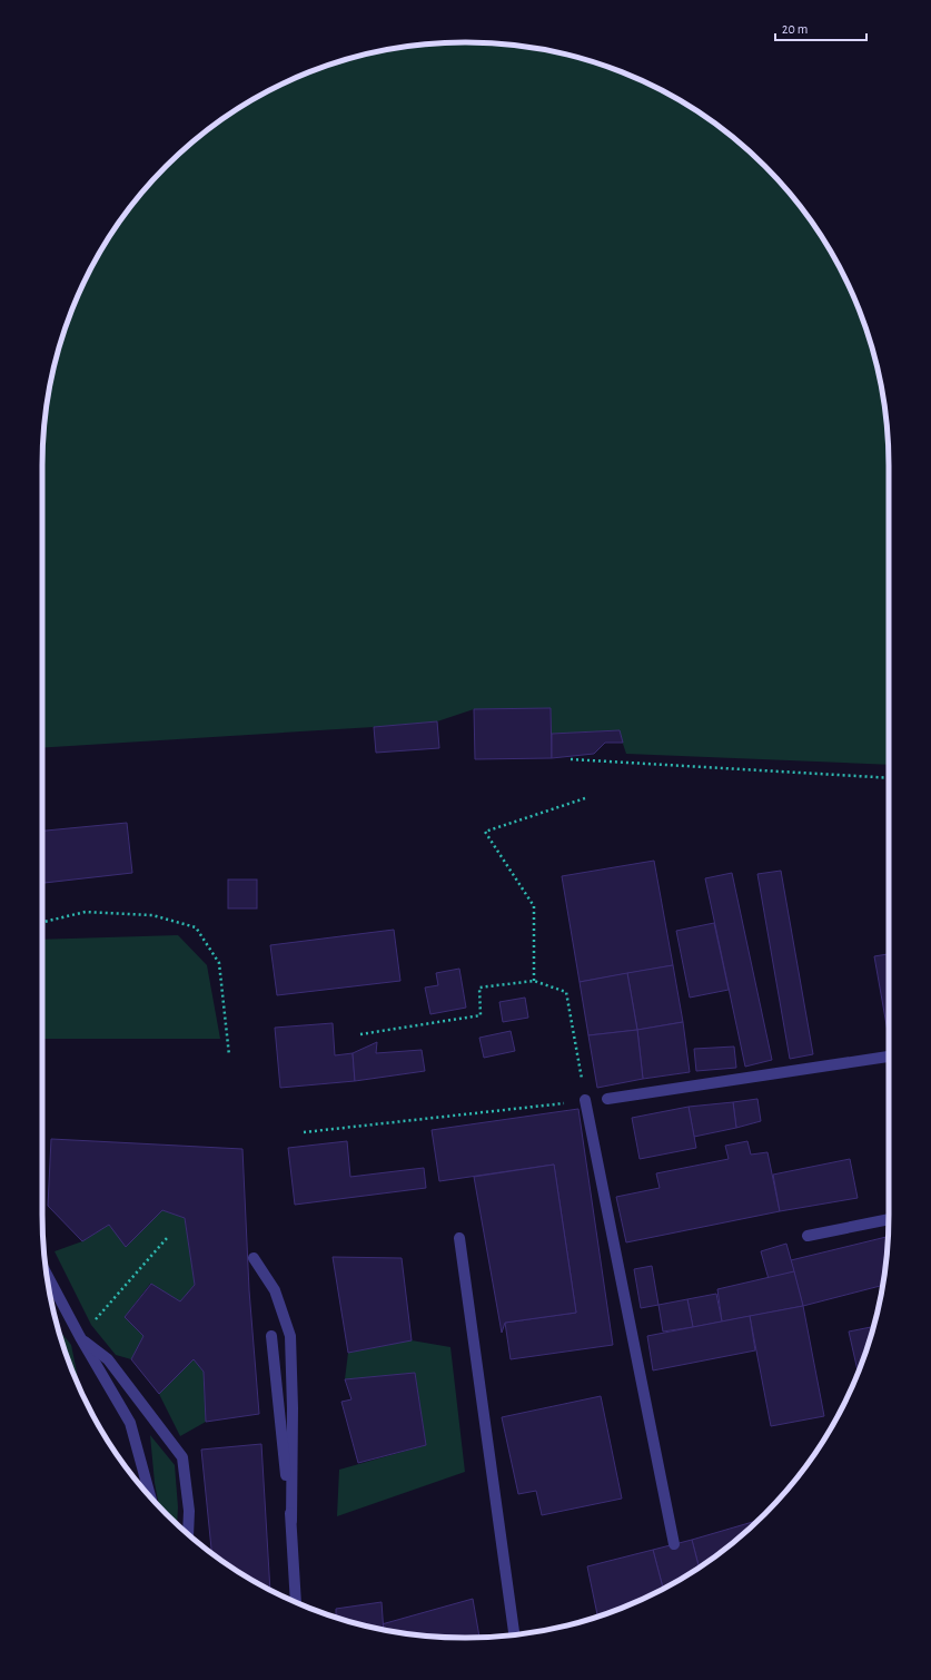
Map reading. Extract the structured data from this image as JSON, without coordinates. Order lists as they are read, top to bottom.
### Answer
{
  "scale_bar": "20 m"
}
